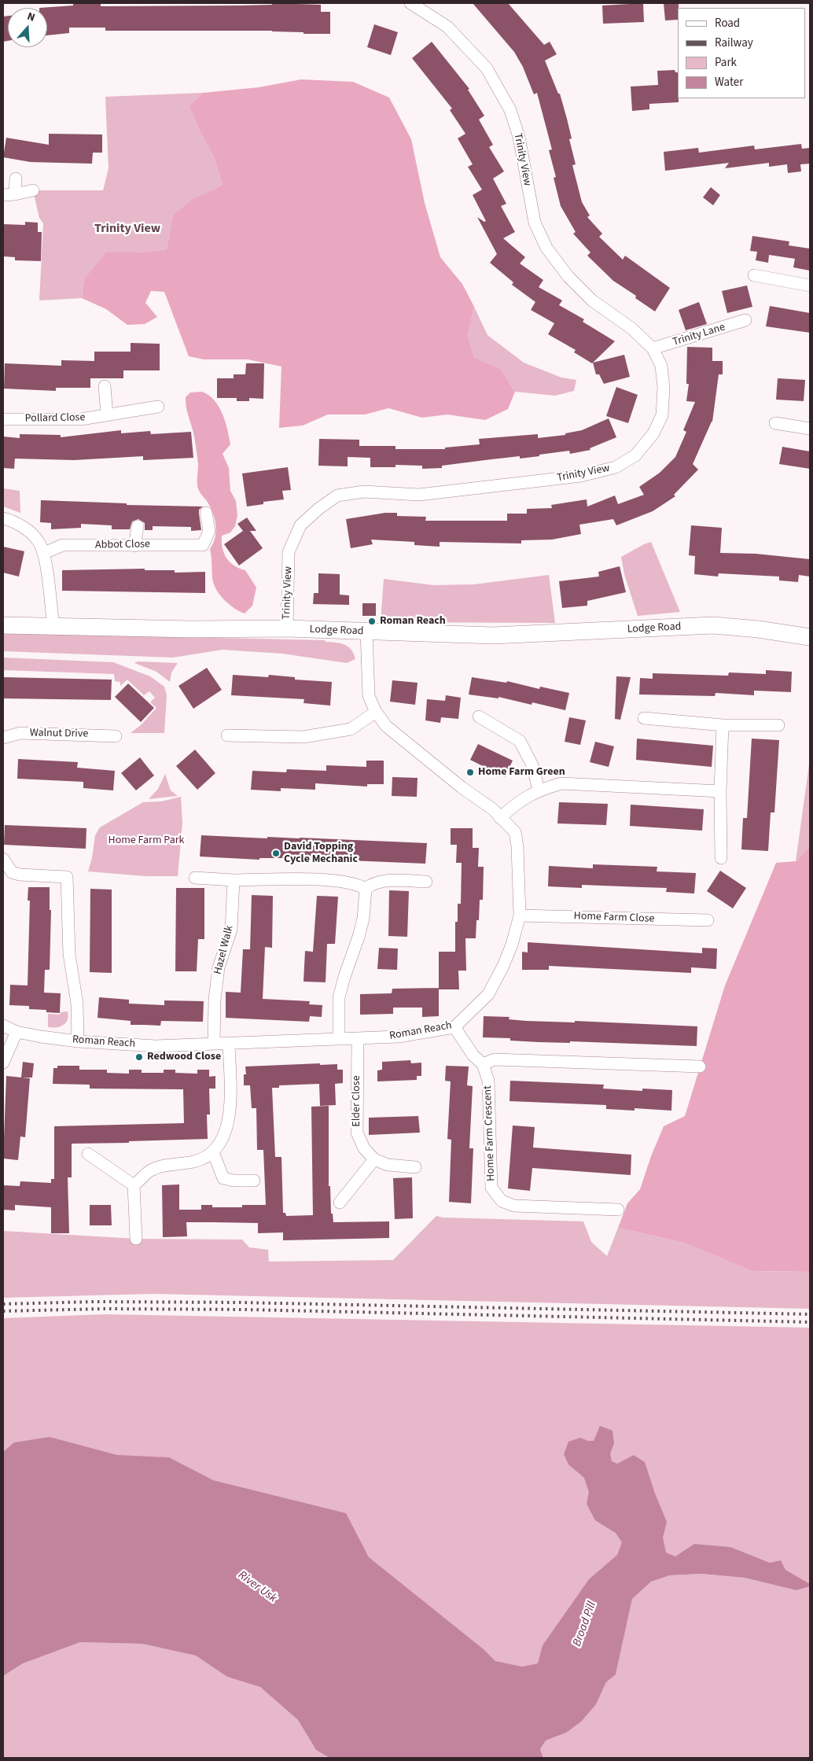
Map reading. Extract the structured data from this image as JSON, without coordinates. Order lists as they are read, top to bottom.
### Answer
{
  "streets": {
    "street": [
      "Trinity View",
      "Trinity Lane",
      "Pollard Close",
      "Abbot Close",
      "Lodge Road",
      "Walnut Drive",
      "Home Farm Close",
      "Hazel Walk",
      "Roman Reach",
      "Elder Close",
      "Home Farm Crescent"
    ]
  },
  "crossings": [
    ["Trinity View", "Trinity Lane"],
    ["Trinity View", "Lodge Road"],
    ["Lodge Road", "Roman Reach"],
    ["Home Farm Close", "Roman Reach"],
    ["Hazel Walk", "Roman Reach"],
    ["Roman Reach", "Elder Close"],
    ["Roman Reach", "Home Farm Crescent"]
  ],
  "districts": ["Trinity View"],
  "water": ["River Usk", "Broad Pill"],
  "parks": ["Home Farm Park"],
  "places": [
    "Roman Reach",
    "Home Farm Green",
    "David Topping Cycle Mechanic",
    "Redwood Close"
  ],
  "legend": [
    "Road",
    "Railway",
    "Park",
    "Water"
  ],
  "north": "top"
}
